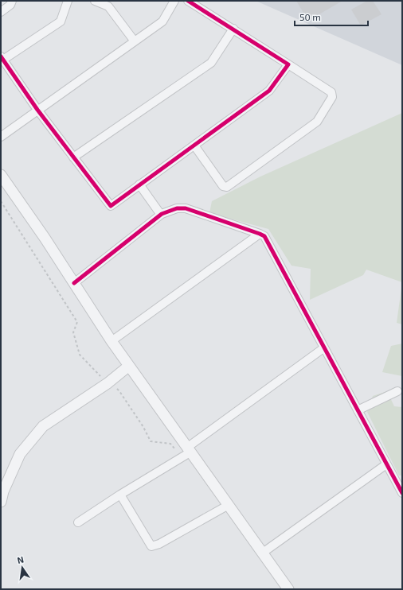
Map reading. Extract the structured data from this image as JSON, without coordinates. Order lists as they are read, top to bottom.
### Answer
{
  "scale_bar": "50 m",
  "north": "top"
}
